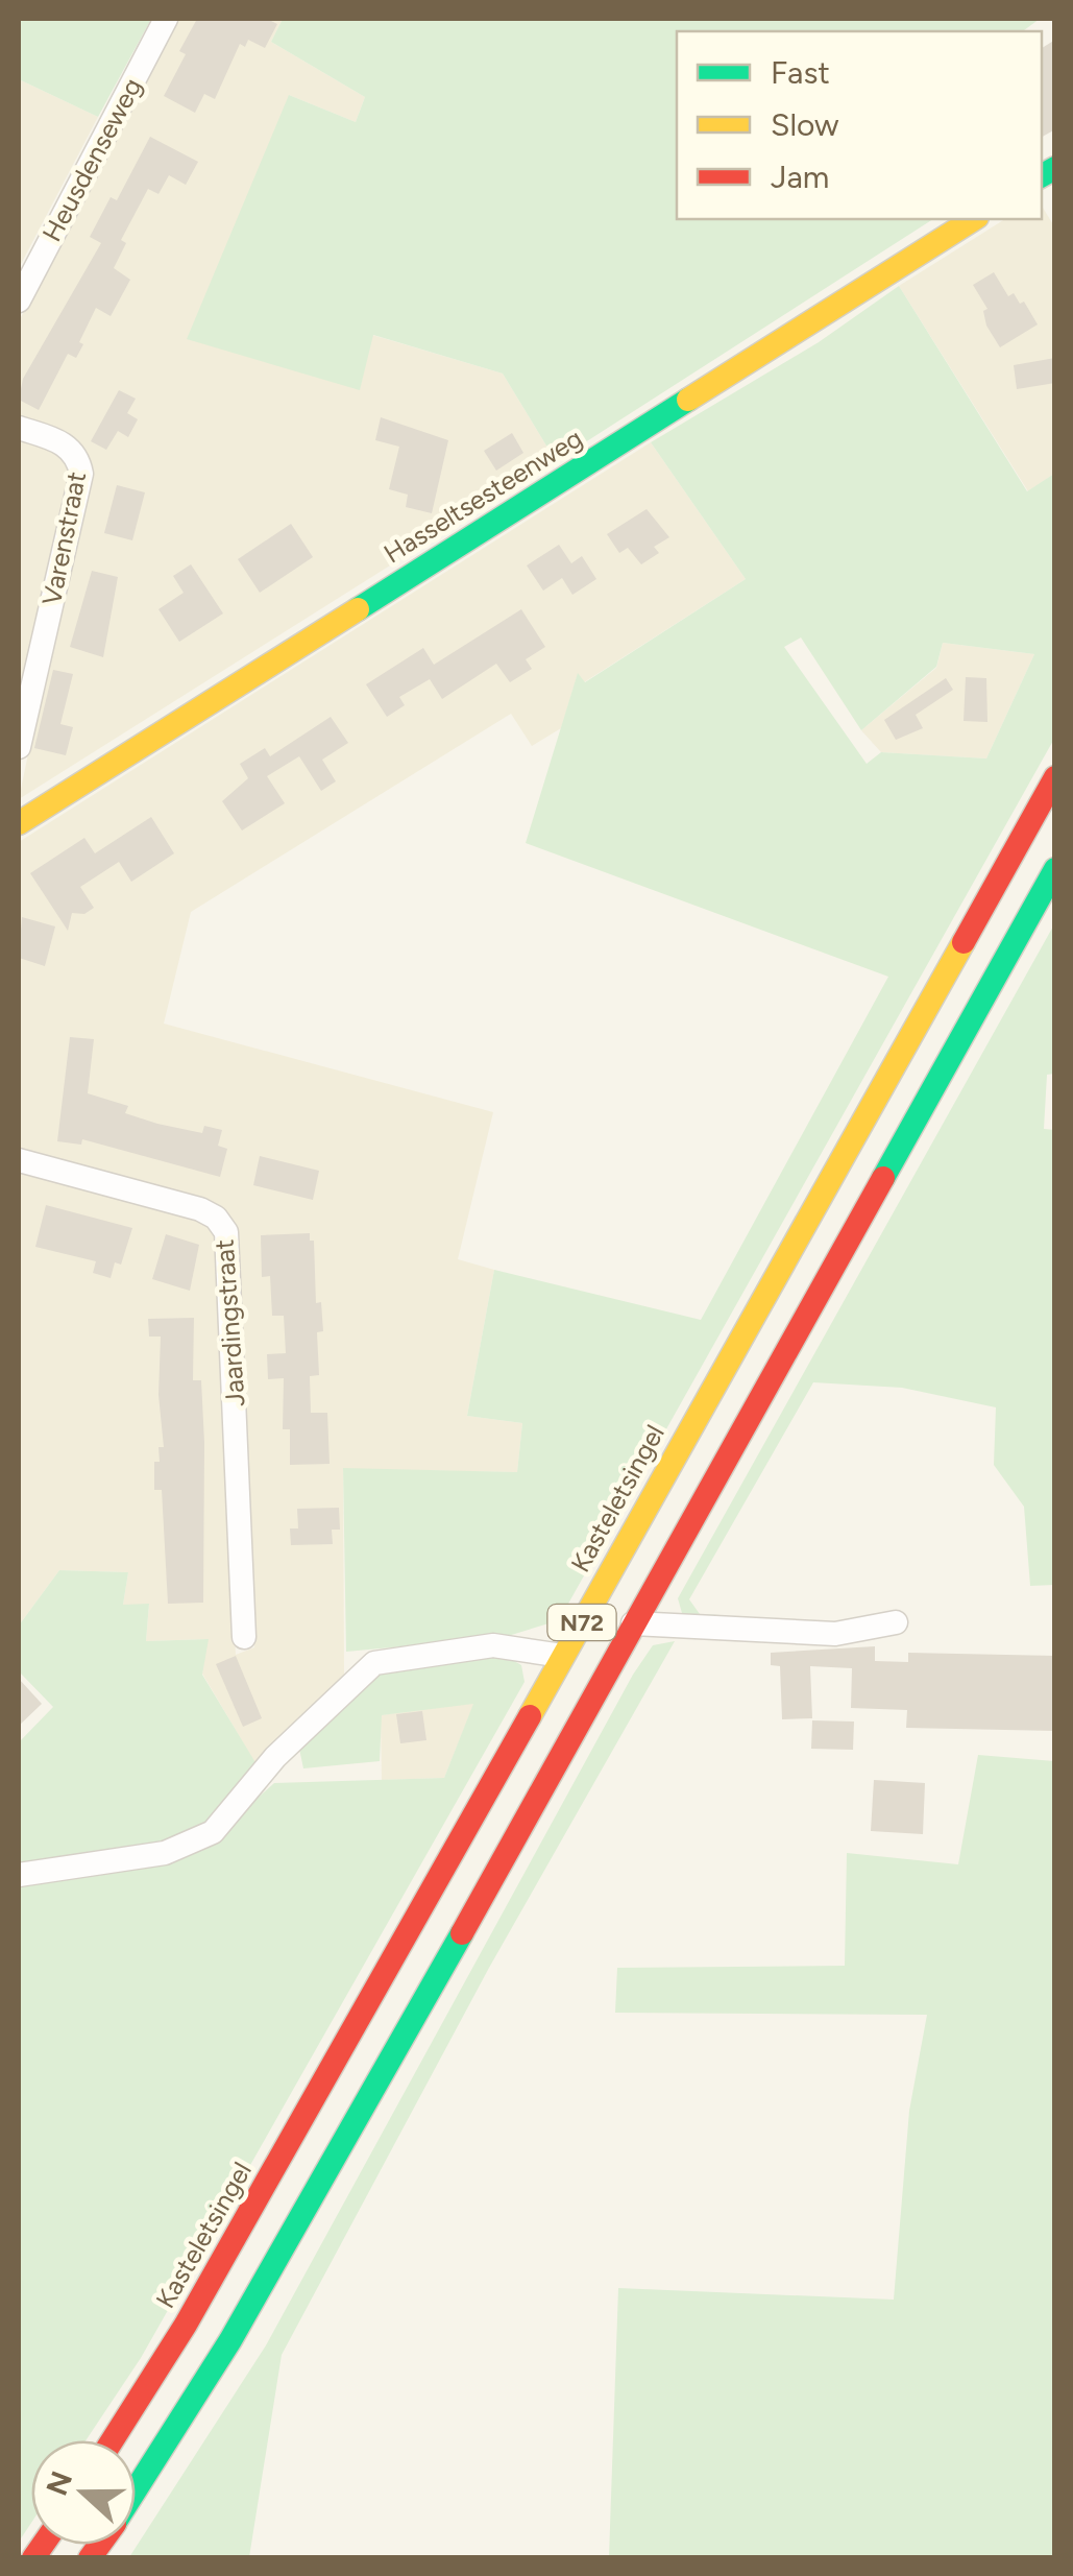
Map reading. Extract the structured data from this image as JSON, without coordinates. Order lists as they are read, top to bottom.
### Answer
{
  "streets": {
    "main road": ["Hasseltsesteenweg", "Kasteletsingel", "N72"],
    "street": ["Heusdenseweg", "Varenstraat", "Jaardingstraat"]
  },
  "legend": ["Fast", "Slow", "Jam"],
  "north": "left"
}
